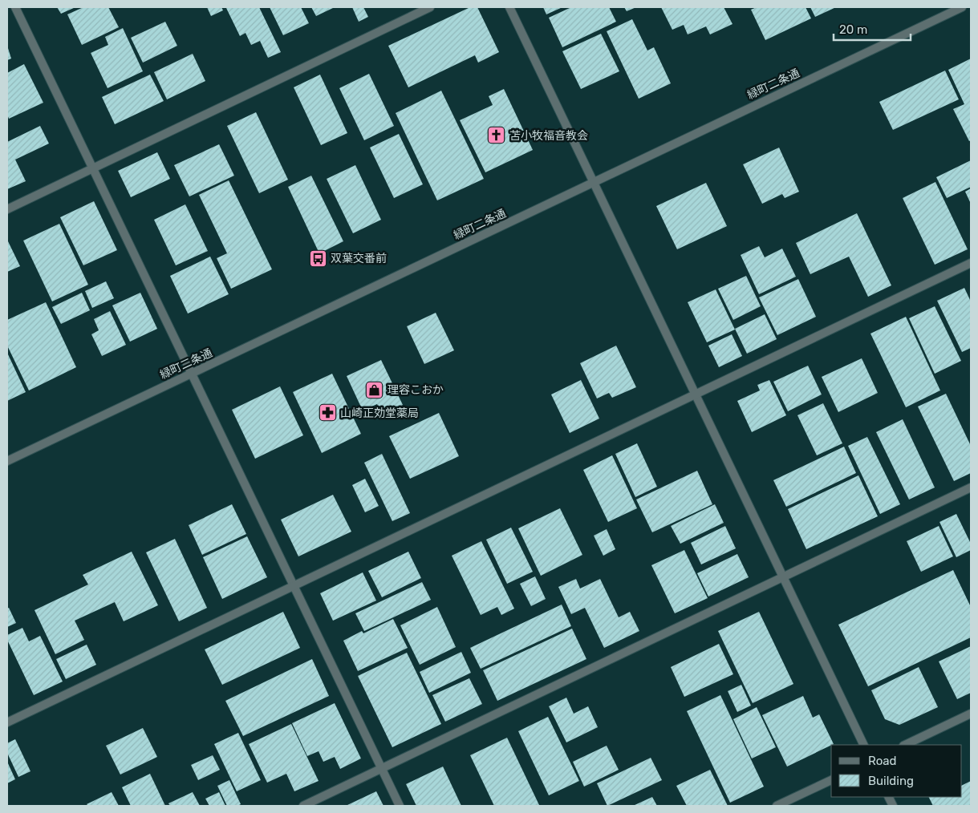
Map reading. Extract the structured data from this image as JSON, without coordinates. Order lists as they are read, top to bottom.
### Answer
{
  "streets": {
    "street": ["緑町二条通"]
  },
  "places": {
    "church": ["苫小牧福音教会"],
    "bus stop": ["双葉交番前"],
    "shop": ["理容こおか"],
    "pharmacy": ["山崎正効堂薬局"]
  },
  "legend": ["Road", "Building"],
  "scale_bar": "20 m"
}
